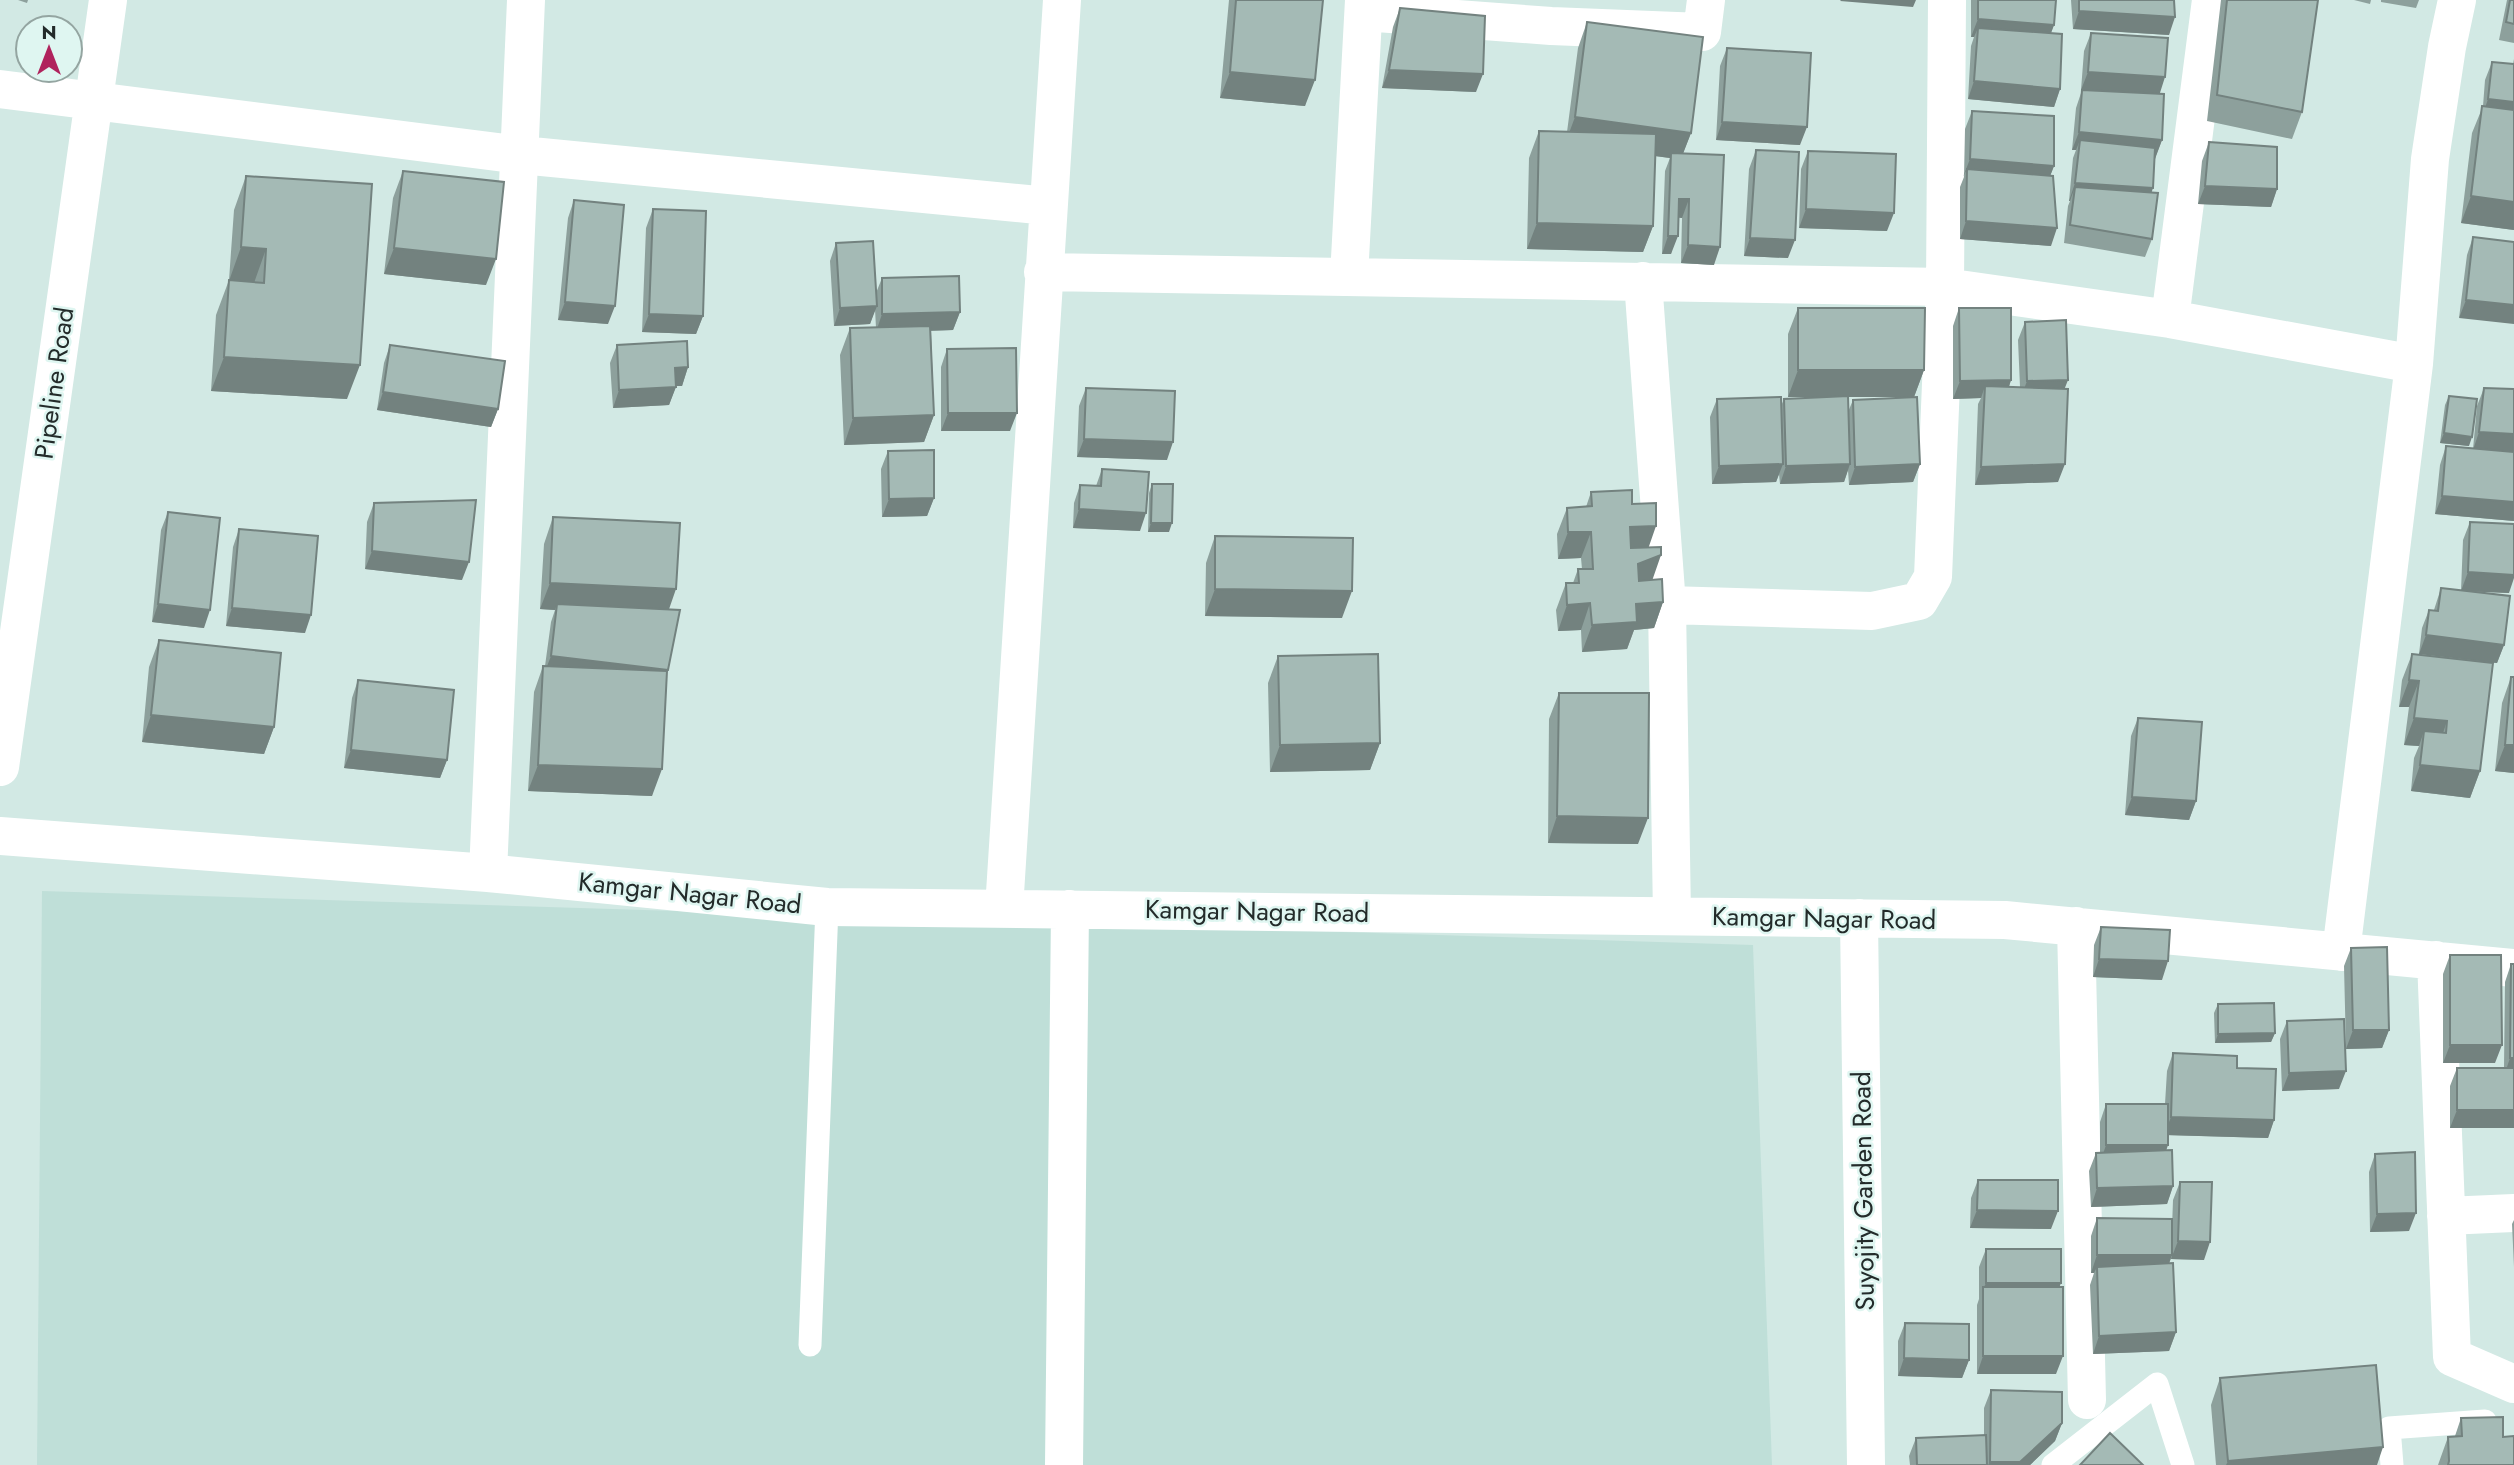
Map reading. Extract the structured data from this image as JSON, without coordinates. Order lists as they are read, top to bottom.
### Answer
{
  "streets": {
    "street": ["Pipeline Road", "Kamgar Nagar Road", "Suyojity Garden Road"]
  },
  "crossings": [
    ["Kamgar Nagar Road", "Suyojity Garden Road"]
  ],
  "north": "top"
}
